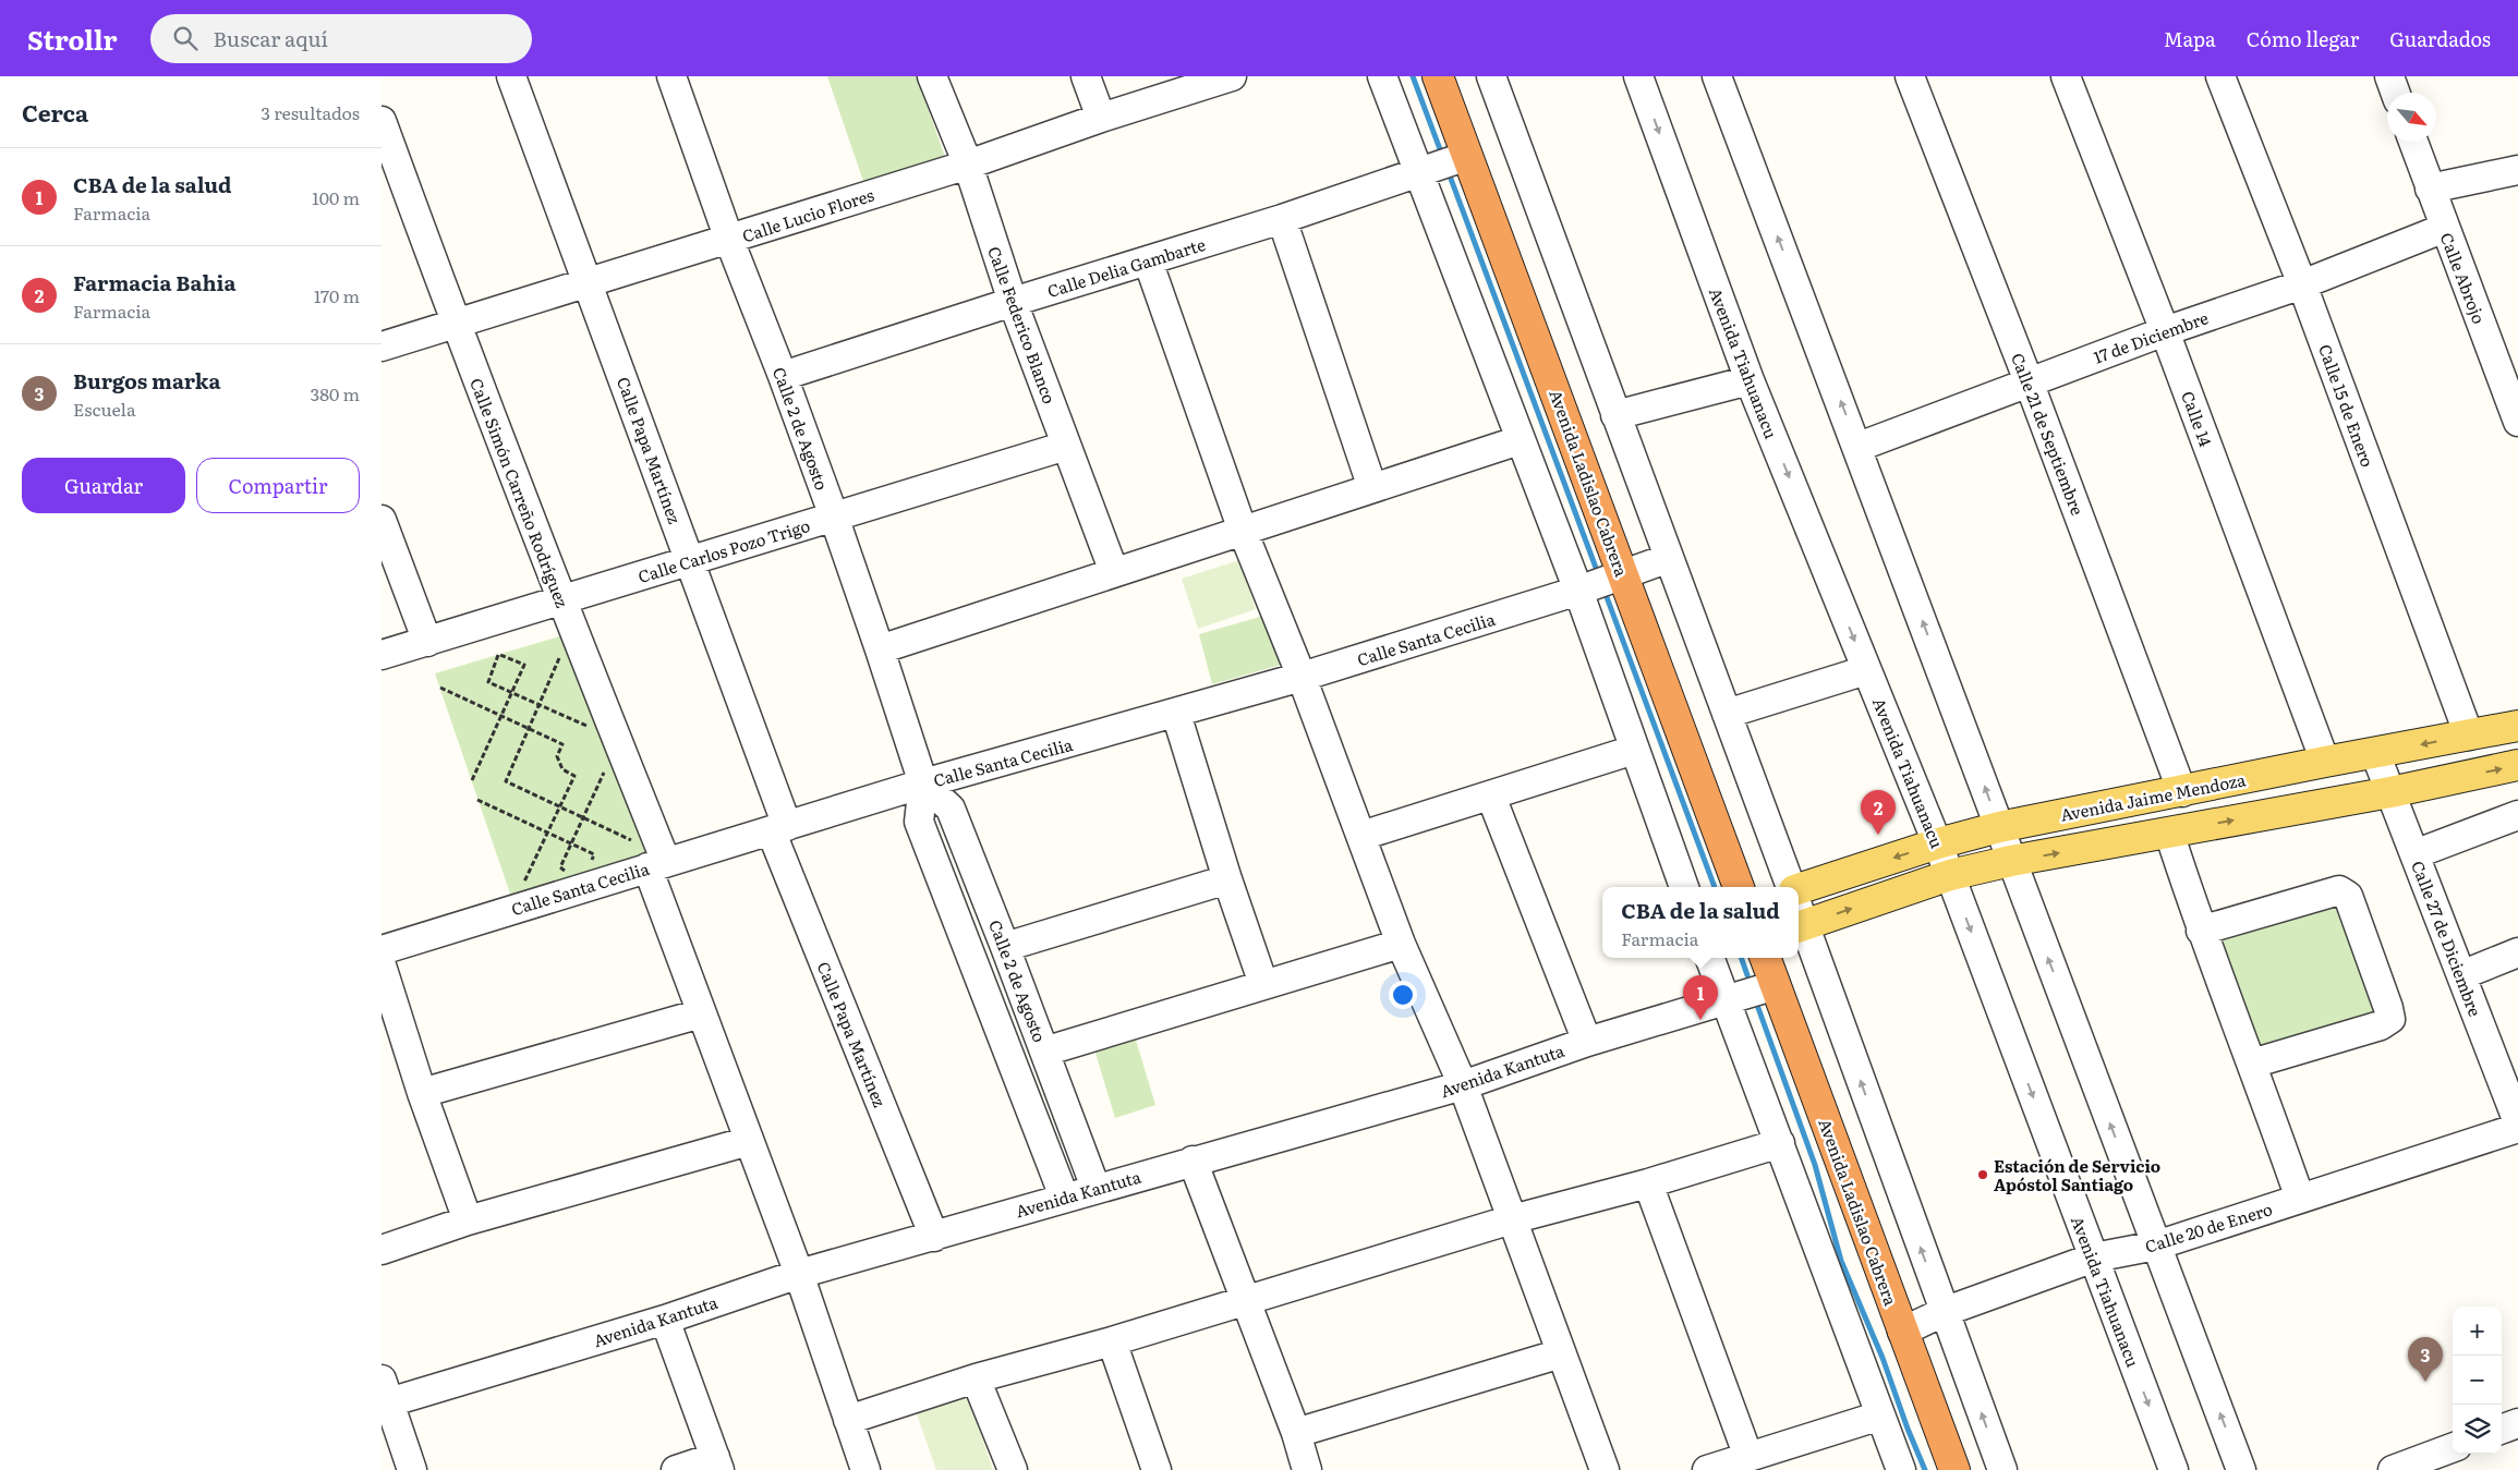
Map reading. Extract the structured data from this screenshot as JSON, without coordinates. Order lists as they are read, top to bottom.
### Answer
{
  "streets": {
    "highway": ["Avenida Ladislao Cabrera"],
    "main road": ["Avenida Jaime Mendoza"],
    "street": [
      "Calle Lucio Flores",
      "Calle Delia Gambarte",
      "Calle Abrojo",
      "Calle Federico Blanco",
      "17 de Diciembre",
      "Avenida Tiahuanacu",
      "Calle 15 de Enero",
      "Calle 14",
      "Calle 2 de Agosto",
      "Calle 21 de Septiembre",
      "Calle Papa Martínez",
      "Calle Simón Carreño Rodríguez",
      "Calle Carlos Pozo Trigo",
      "Calle Santa Cecilia",
      "Calle 27 de Diciembre",
      "Avenida Kantuta",
      "Calle 20 de Enero"
    ]
  },
  "crossings": [
    ["Calle Lucio Flores", "Calle Federico Blanco"],
    ["Calle Lucio Flores", "Calle 2 de Agosto"],
    ["Calle Lucio Flores", "Calle Papa Martínez"],
    ["Calle Lucio Flores", "Calle Simón Carreño Rodríguez"],
    ["Calle Delia Gambarte", "Calle Federico Blanco"],
    ["Calle Delia Gambarte", "Calle 2 de Agosto"],
    ["Calle Delia Gambarte", "Avenida Ladislao Cabrera"],
    ["Calle Abrojo", "17 de Diciembre"],
    ["Calle Federico Blanco", "Calle Carlos Pozo Trigo"],
    ["17 de Diciembre", "Calle 15 de Enero"],
    ["17 de Diciembre", "Calle 14"],
    ["17 de Diciembre", "Calle 21 de Septiembre"],
    ["Avenida Tiahuanacu", "Avenida Jaime Mendoza"],
    ["Avenida Tiahuanacu", "Calle 20 de Enero"],
    ["Calle 15 de Enero", "Avenida Jaime Mendoza"],
    ["Calle 14", "Avenida Jaime Mendoza"],
    ["Calle 2 de Agosto", "Calle Carlos Pozo Trigo"],
    ["Calle 2 de Agosto", "Calle Santa Cecilia"],
    ["Calle 2 de Agosto", "Avenida Kantuta"],
    ["Calle 21 de Septiembre", "Avenida Jaime Mendoza"],
    ["Calle Papa Martínez", "Calle Carlos Pozo Trigo"],
    ["Calle Papa Martínez", "Calle Santa Cecilia"],
    ["Calle Papa Martínez", "Avenida Kantuta"],
    ["Avenida Ladislao Cabrera", "Calle Santa Cecilia"],
    ["Avenida Ladislao Cabrera", "Avenida Kantuta"],
    ["Avenida Ladislao Cabrera", "Calle 20 de Enero"],
    ["Calle Simón Carreño Rodríguez", "Calle Carlos Pozo Trigo"],
    ["Calle Simón Carreño Rodríguez", "Calle Santa Cecilia"],
    ["Calle Simón Carreño Rodríguez", "Avenida Kantuta"],
    ["Avenida Jaime Mendoza", "Calle 27 de Diciembre"],
    ["Calle 27 de Diciembre", "Calle 20 de Enero"]
  ],
  "places": ["Estación de Servicio Apóstol Santiago"],
  "north": "bottom right",
  "page": {
    "header": "Strollr",
    "search": "Buscar aquí",
    "nav": ["Mapa", "Cómo llegar", "Guardados"],
    "heading": ["Cerca", "3 resultados"],
    "list": [
      {
        "mark": "1",
        "name": "CBA de la salud",
        "note": "Farmacia",
        "value": "100 m"
      },
      {
        "mark": "2",
        "name": "Farmacia Bahia",
        "note": "Farmacia",
        "value": "170 m"
      },
      {
        "mark": "3",
        "name": "Burgos marka",
        "note": "Escuela",
        "value": "380 m"
      }
    ],
    "buttons": ["Guardar", "Compartir"],
    "pins": ["2", "1", "3"],
    "popup": ["CBA de la salud", "Farmacia"],
    "map_buttons": ["+", "−"]
  }
}
